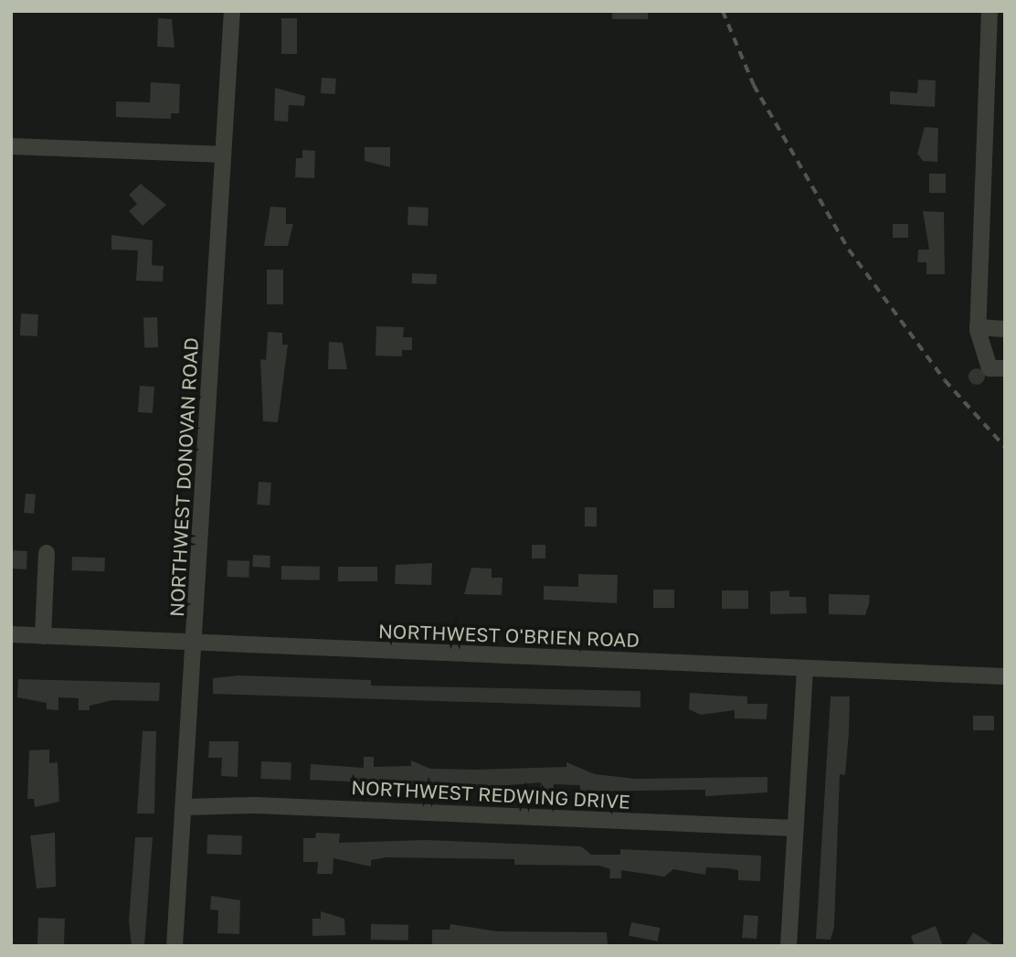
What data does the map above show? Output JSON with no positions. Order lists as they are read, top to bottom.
{
  "streets": {
    "street": ["NORTHWEST DONOVAN ROAD", "NORTHWEST O'BRIEN ROAD", "NORTHWEST REDWING DRIVE"]
  },
  "crossings": [
    ["NORTHWEST DONOVAN ROAD", "NORTHWEST O'BRIEN ROAD"],
    ["NORTHWEST DONOVAN ROAD", "NORTHWEST REDWING DRIVE"]
  ]
}
